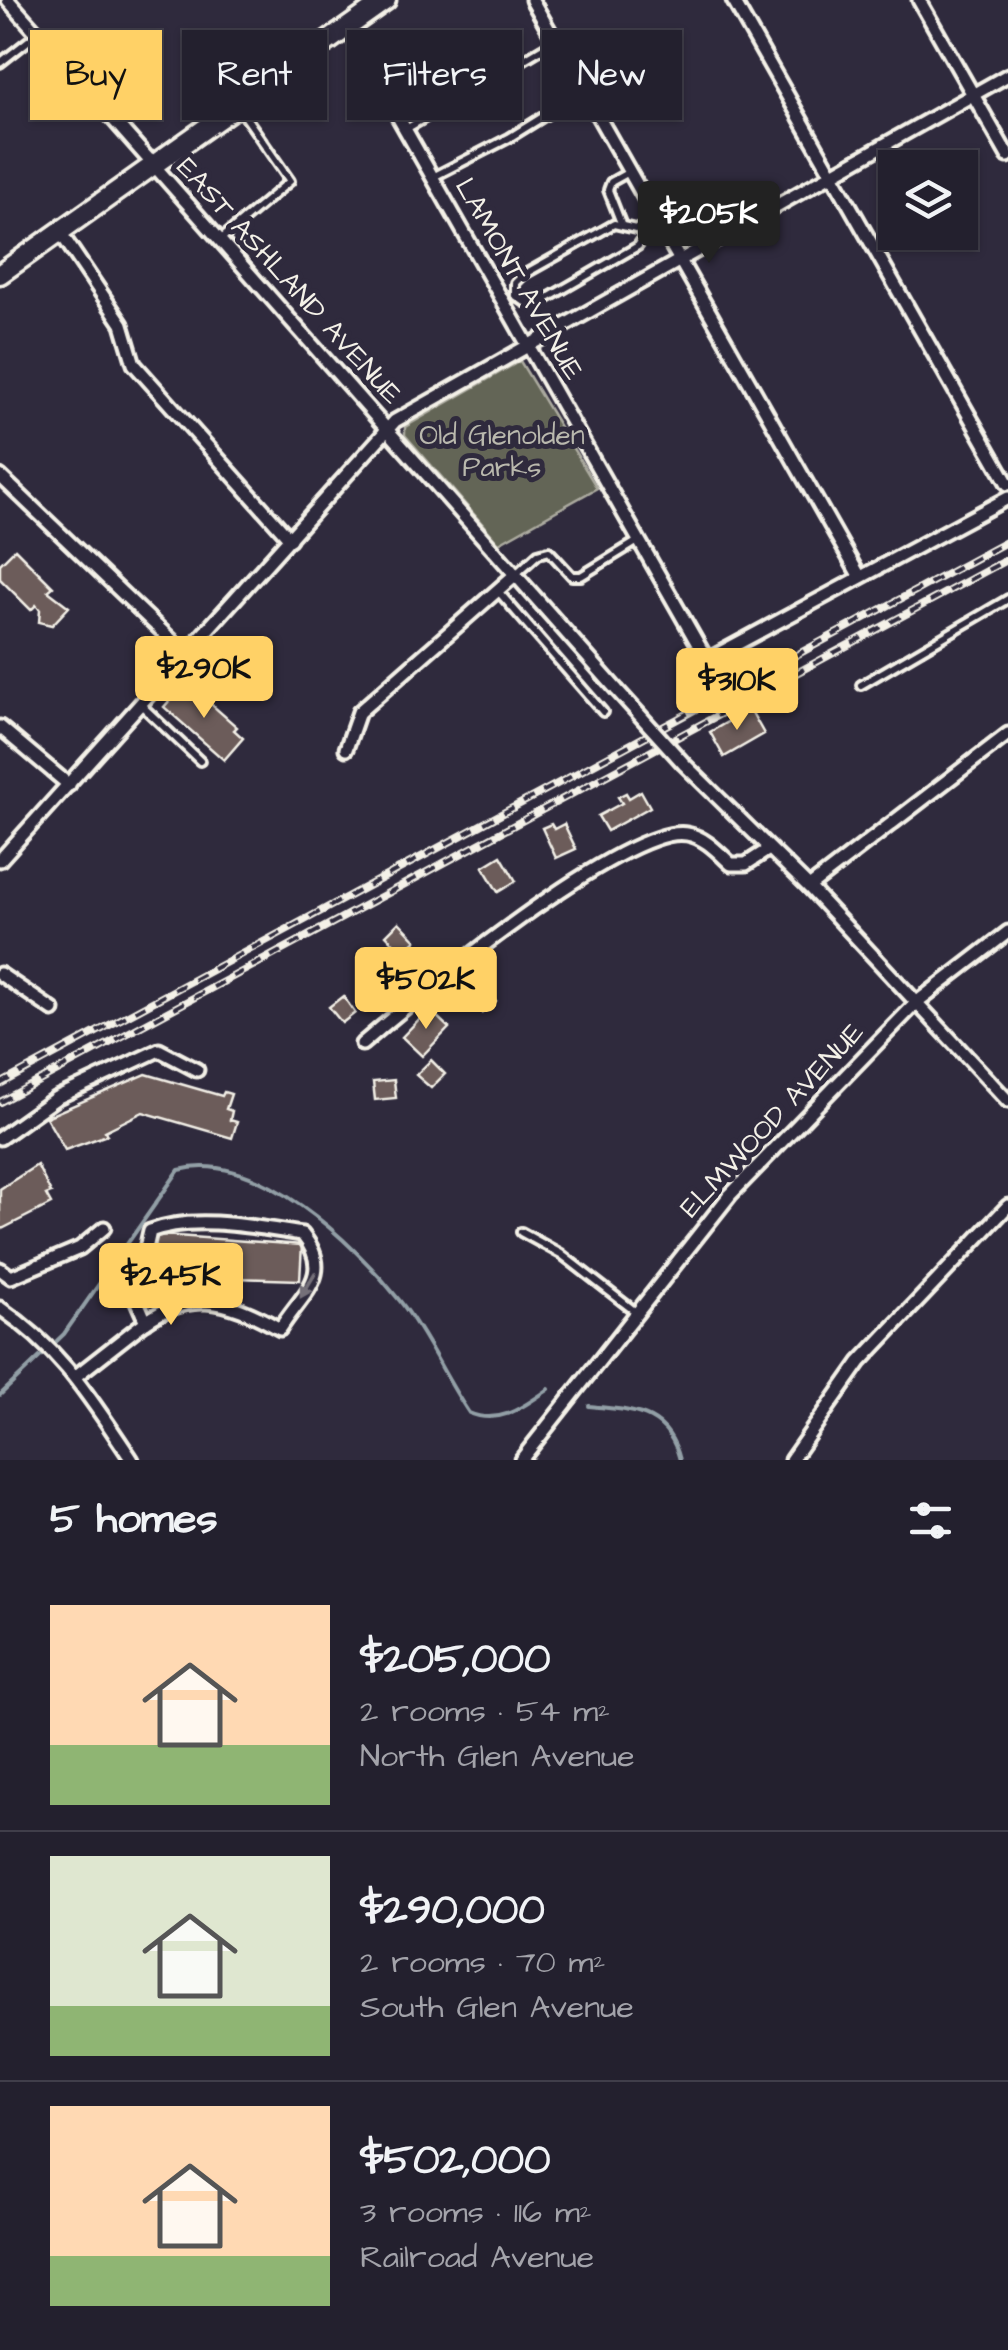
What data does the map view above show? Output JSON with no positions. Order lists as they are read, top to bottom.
{
  "streets": {
    "street": ["LAMONT AVENUE", "EAST ASHLAND AVENUE", "ELMWOOD AVENUE"]
  },
  "crossings": [
    ["EAST ASHLAND AVENUE", "ELMWOOD AVENUE"]
  ],
  "parks": ["Old Glenolden Parks"],
  "page": {
    "chip": [
      "Buy",
      "Rent",
      "Filters",
      "New"
    ],
    "price": [
      "$205K",
      "$290K",
      "$310K",
      "$502K",
      "$245K"
    ],
    "heading": "5 homes",
    "list": [
      {
        "name": "$205,000",
        "note": "2 rooms · 54 m² · North Glen Avenue"
      },
      {
        "name": "$290,000",
        "note": "2 rooms · 70 m² · South Glen Avenue"
      },
      {
        "name": "$502,000",
        "note": "3 rooms · 116 m² · Railroad Avenue"
      }
    ]
  }
}
